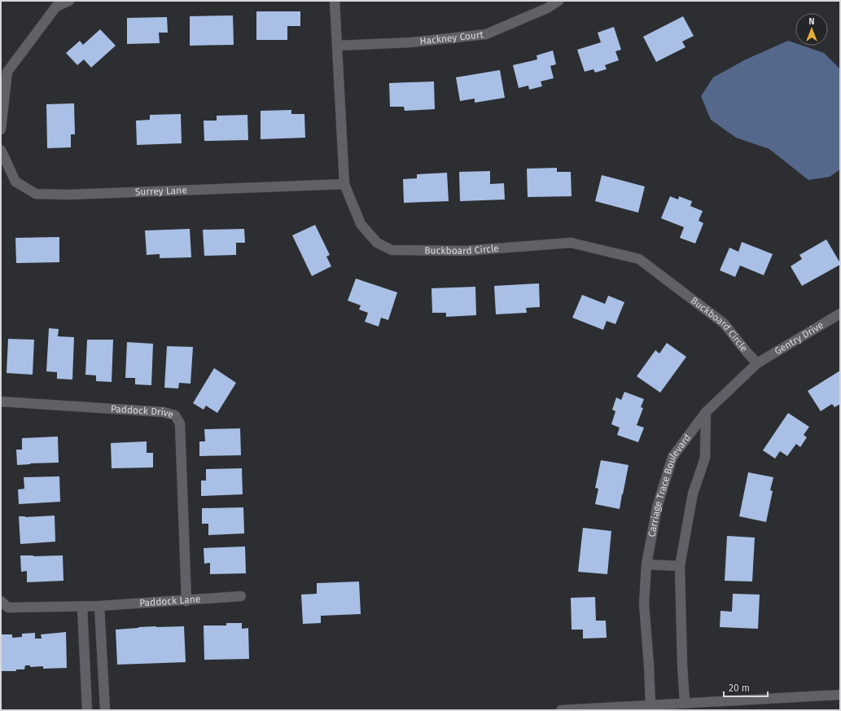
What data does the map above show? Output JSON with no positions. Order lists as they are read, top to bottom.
{
  "streets": {
    "street": [
      "Hackney Court",
      "Surrey Lane",
      "Buckboard Circle",
      "Gentry Drive",
      "Paddock Drive",
      "Carriage Trace Boulevard",
      "Paddock Lane"
    ]
  },
  "crossings": [
    ["Hackney Court", "Buckboard Circle"],
    ["Surrey Lane", "Buckboard Circle"],
    ["Buckboard Circle", "Gentry Drive"],
    ["Buckboard Circle", "Carriage Trace Boulevard"],
    ["Gentry Drive", "Carriage Trace Boulevard"],
    ["Paddock Drive", "Paddock Lane"]
  ],
  "scale_bar": "20 m",
  "north": "top"
}
